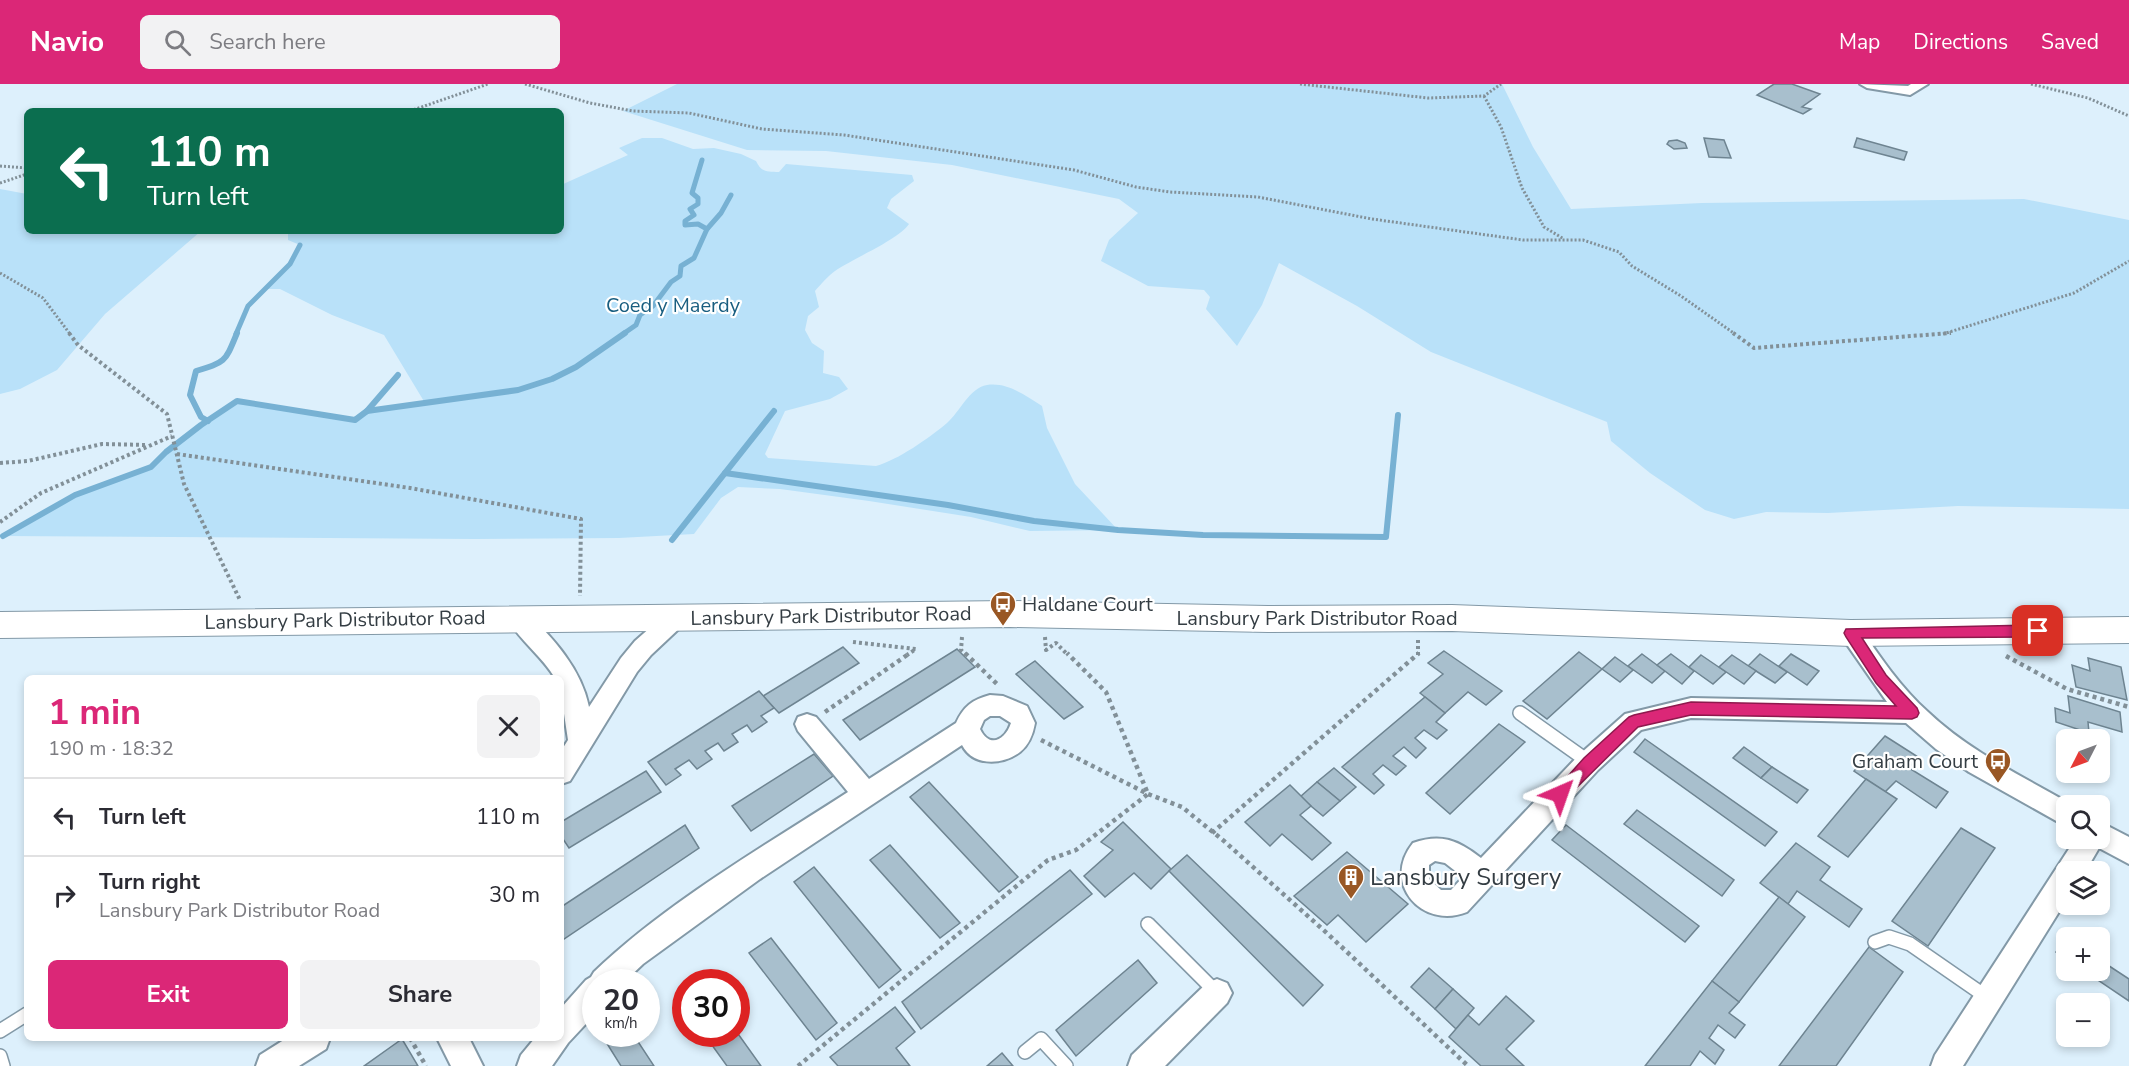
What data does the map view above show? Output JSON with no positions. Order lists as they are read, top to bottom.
{
  "streets": {
    "street": ["Lansbury Park Distributor Road"]
  },
  "parks": ["Coed y Maerdy"],
  "places": {
    "bus stop": ["Haldane Court", "Graham Court"],
    "building": ["Lansbury Surgery"]
  },
  "north": "bottom left",
  "page": {
    "header": "Navio",
    "search": "Search here",
    "nav": ["Map", "Directions", "Saved"],
    "turn": ["110 m", "Turn left"],
    "heading": ["1 min", "190 m · 18:32"],
    "map_buttons": ["+", "−"],
    "list": [
      {
        "name": "Turn left",
        "value": "110 m"
      },
      {
        "name": "Turn right",
        "note": "Lansbury Park Distributor Road",
        "value": "30 m"
      }
    ],
    "buttons": ["Exit", "Share"],
    "speed": "20 km/h",
    "limit": "30"
  }
}
